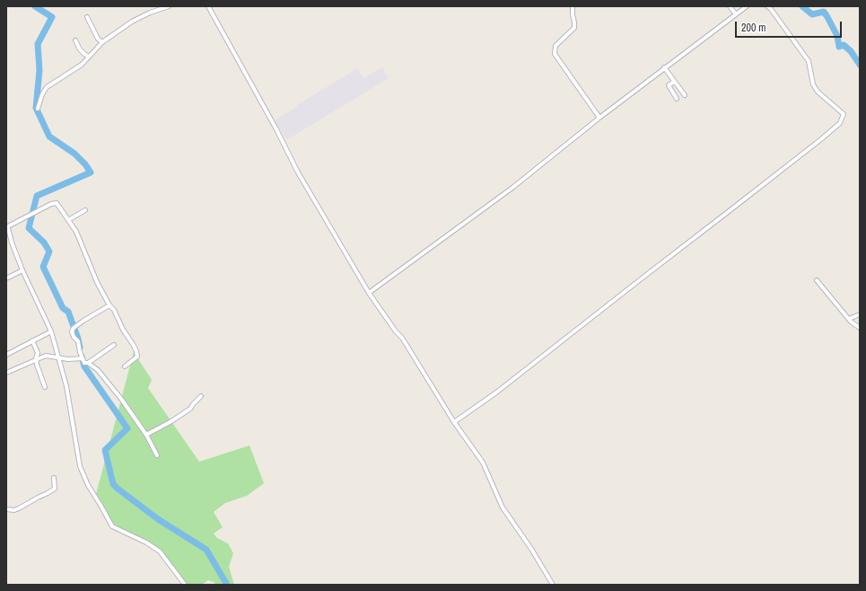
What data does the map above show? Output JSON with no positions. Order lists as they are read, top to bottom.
{
  "scale_bar": "200 m"
}
